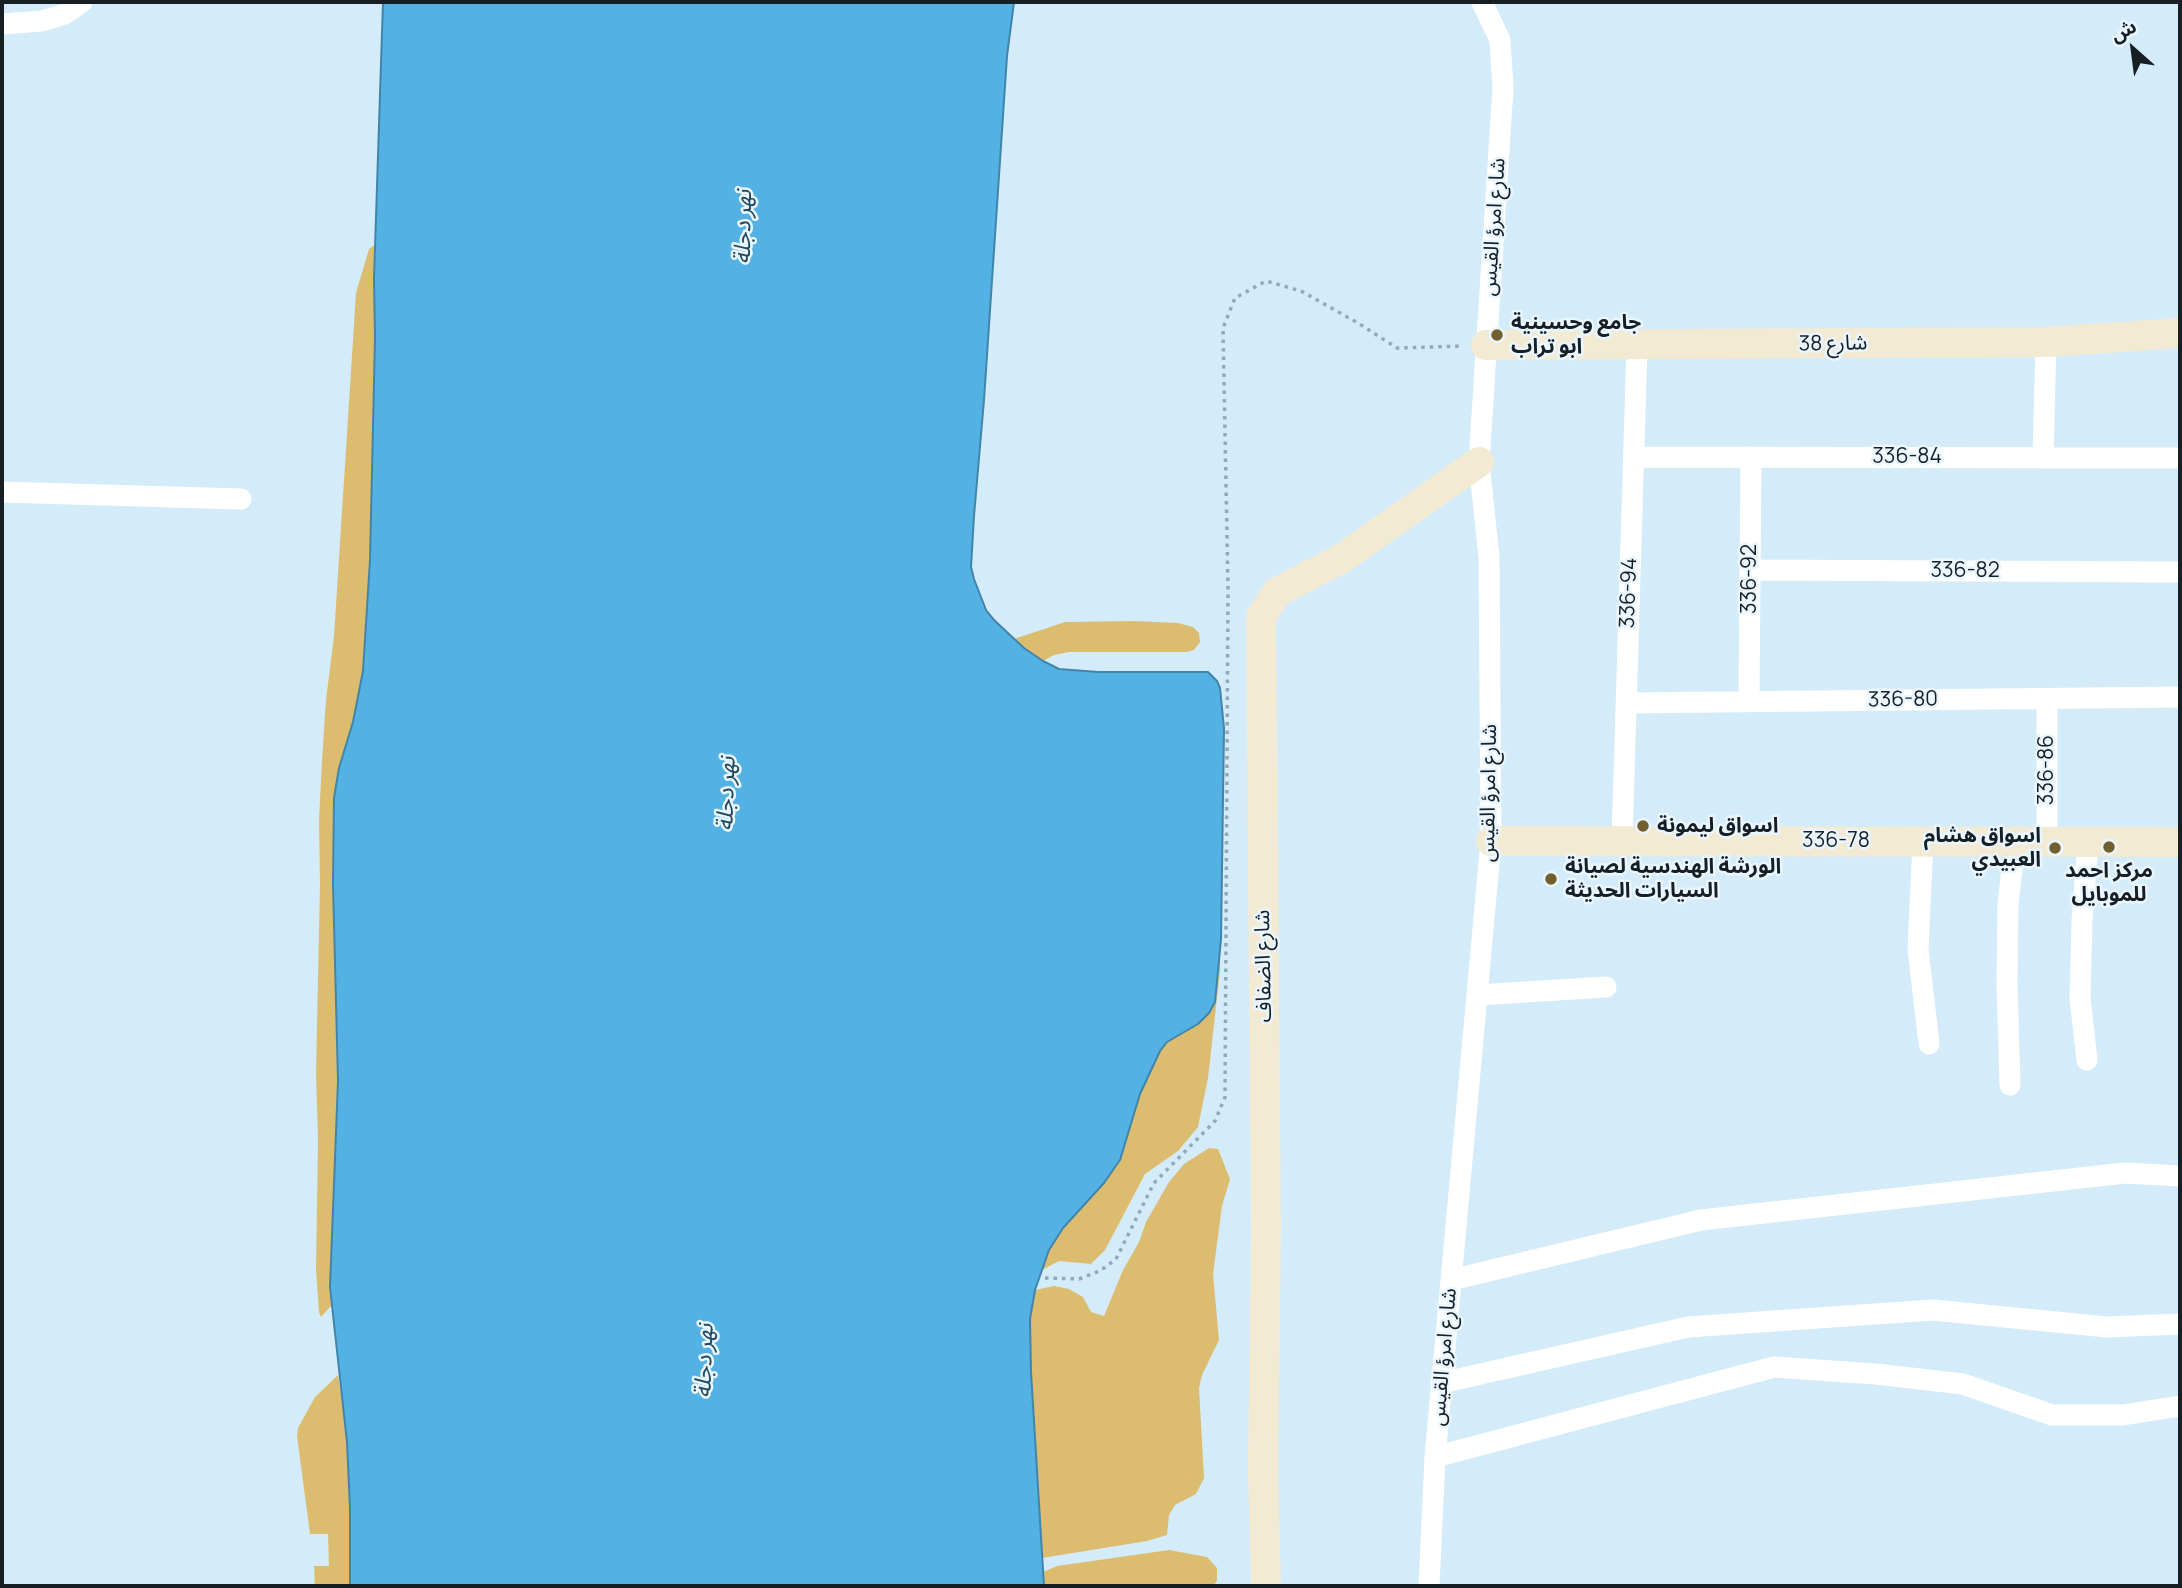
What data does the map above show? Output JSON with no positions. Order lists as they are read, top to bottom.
{
  "streets": {
    "street": [
      "شارع امرؤ القيس",
      "شارع 38",
      "336-84",
      "336-82",
      "336-92",
      "336-94",
      "336-80",
      "336-86",
      "336-78",
      "شارع الضفاف"
    ]
  },
  "crossings": [
    ["شارع امرؤ القيس", "شارع 38"],
    ["شارع امرؤ القيس", "336-78"],
    ["شارع امرؤ القيس", "شارع الضفاف"],
    ["شارع 38", "336-94"],
    ["336-84", "336-92"],
    ["336-84", "336-94"],
    ["336-82", "336-92"],
    ["336-92", "336-80"],
    ["336-94", "336-80"],
    ["336-94", "336-78"],
    ["336-80", "336-86"],
    ["336-86", "336-78"]
  ],
  "water": ["نهر دجلة"],
  "places": [
    "جامع وحسينية ابو تراب",
    "اسواق ليمونة",
    "مركز احمد للموبايل",
    "اسواق هشام العبيدي",
    "الورشة الهندسية لصيانة السيارات الحديثة"
  ],
  "north": "top left"
}
